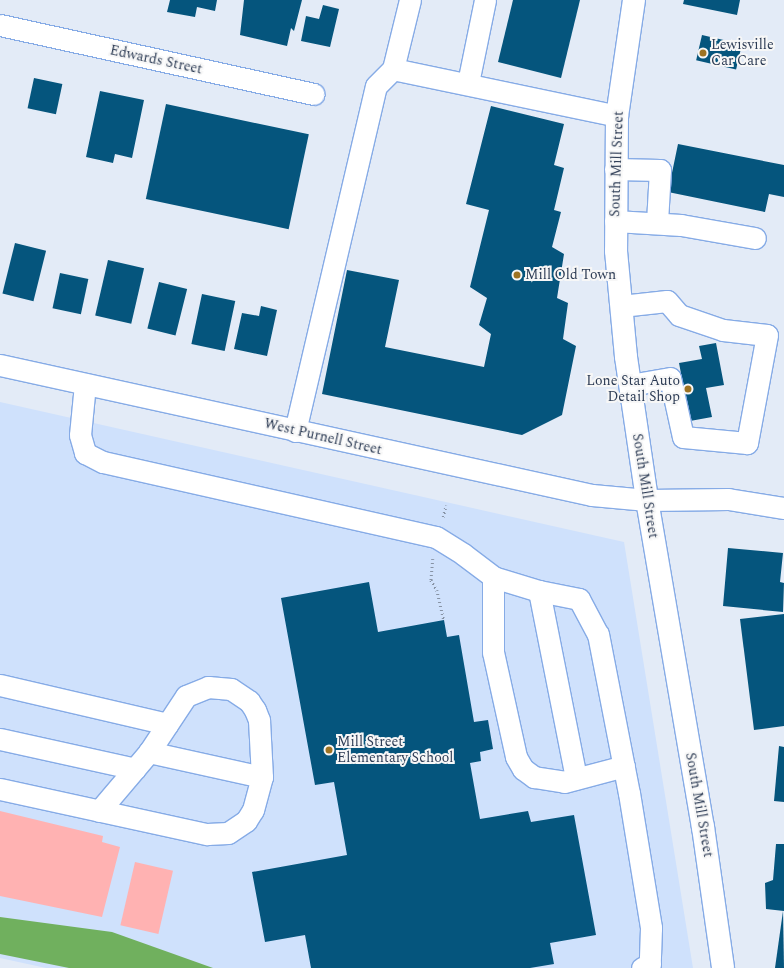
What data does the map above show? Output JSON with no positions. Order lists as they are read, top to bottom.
{
  "streets": {
    "main road": ["South Mill Street"],
    "street": ["Edwards Street", "West Purnell Street"]
  },
  "crossings": [
    ["South Mill Street", "West Purnell Street"]
  ],
  "places": [
    "Lewisville Car Care",
    "Mill Old Town",
    "Lone Star Auto Detail Shop",
    "Mill Street Elementary School"
  ]
}
